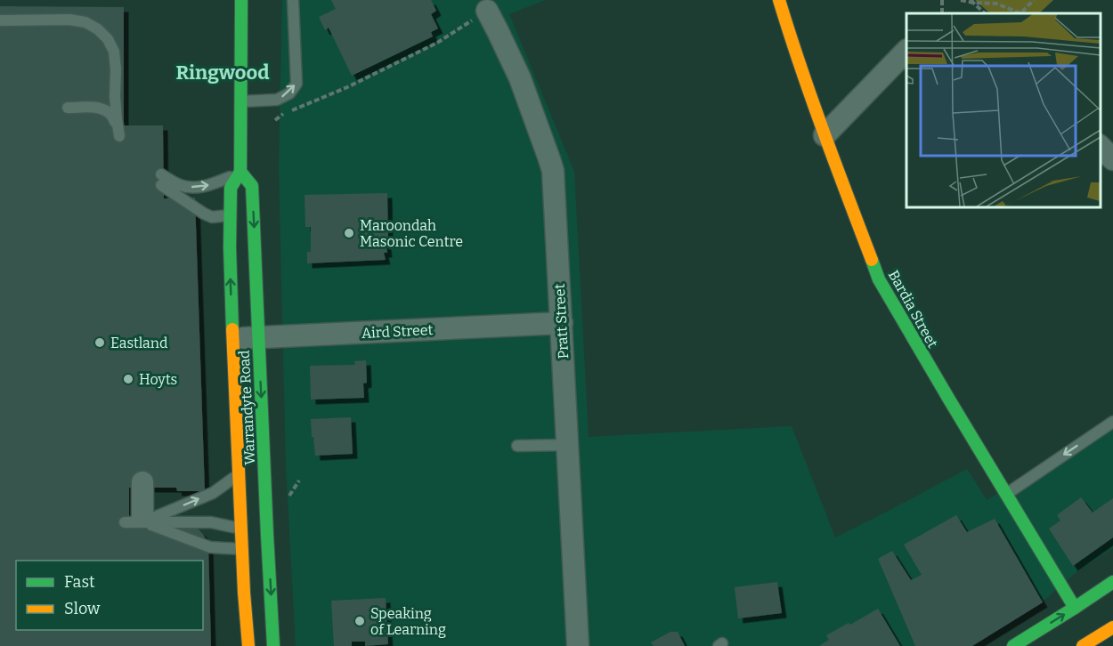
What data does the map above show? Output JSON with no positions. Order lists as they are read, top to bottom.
{
  "streets": {
    "main road": ["Bardia Street", "Warrandyte Road"],
    "street": ["Pratt Street", "Aird Street"]
  },
  "crossings": [
    ["Pratt Street", "Aird Street"],
    ["Aird Street", "Warrandyte Road"]
  ],
  "districts": ["Ringwood"],
  "places": [
    "Maroondah Masonic Centre",
    "Eastland",
    "Hoyts",
    "Speaking of Learning"
  ],
  "legend": ["Fast", "Slow"]
}
